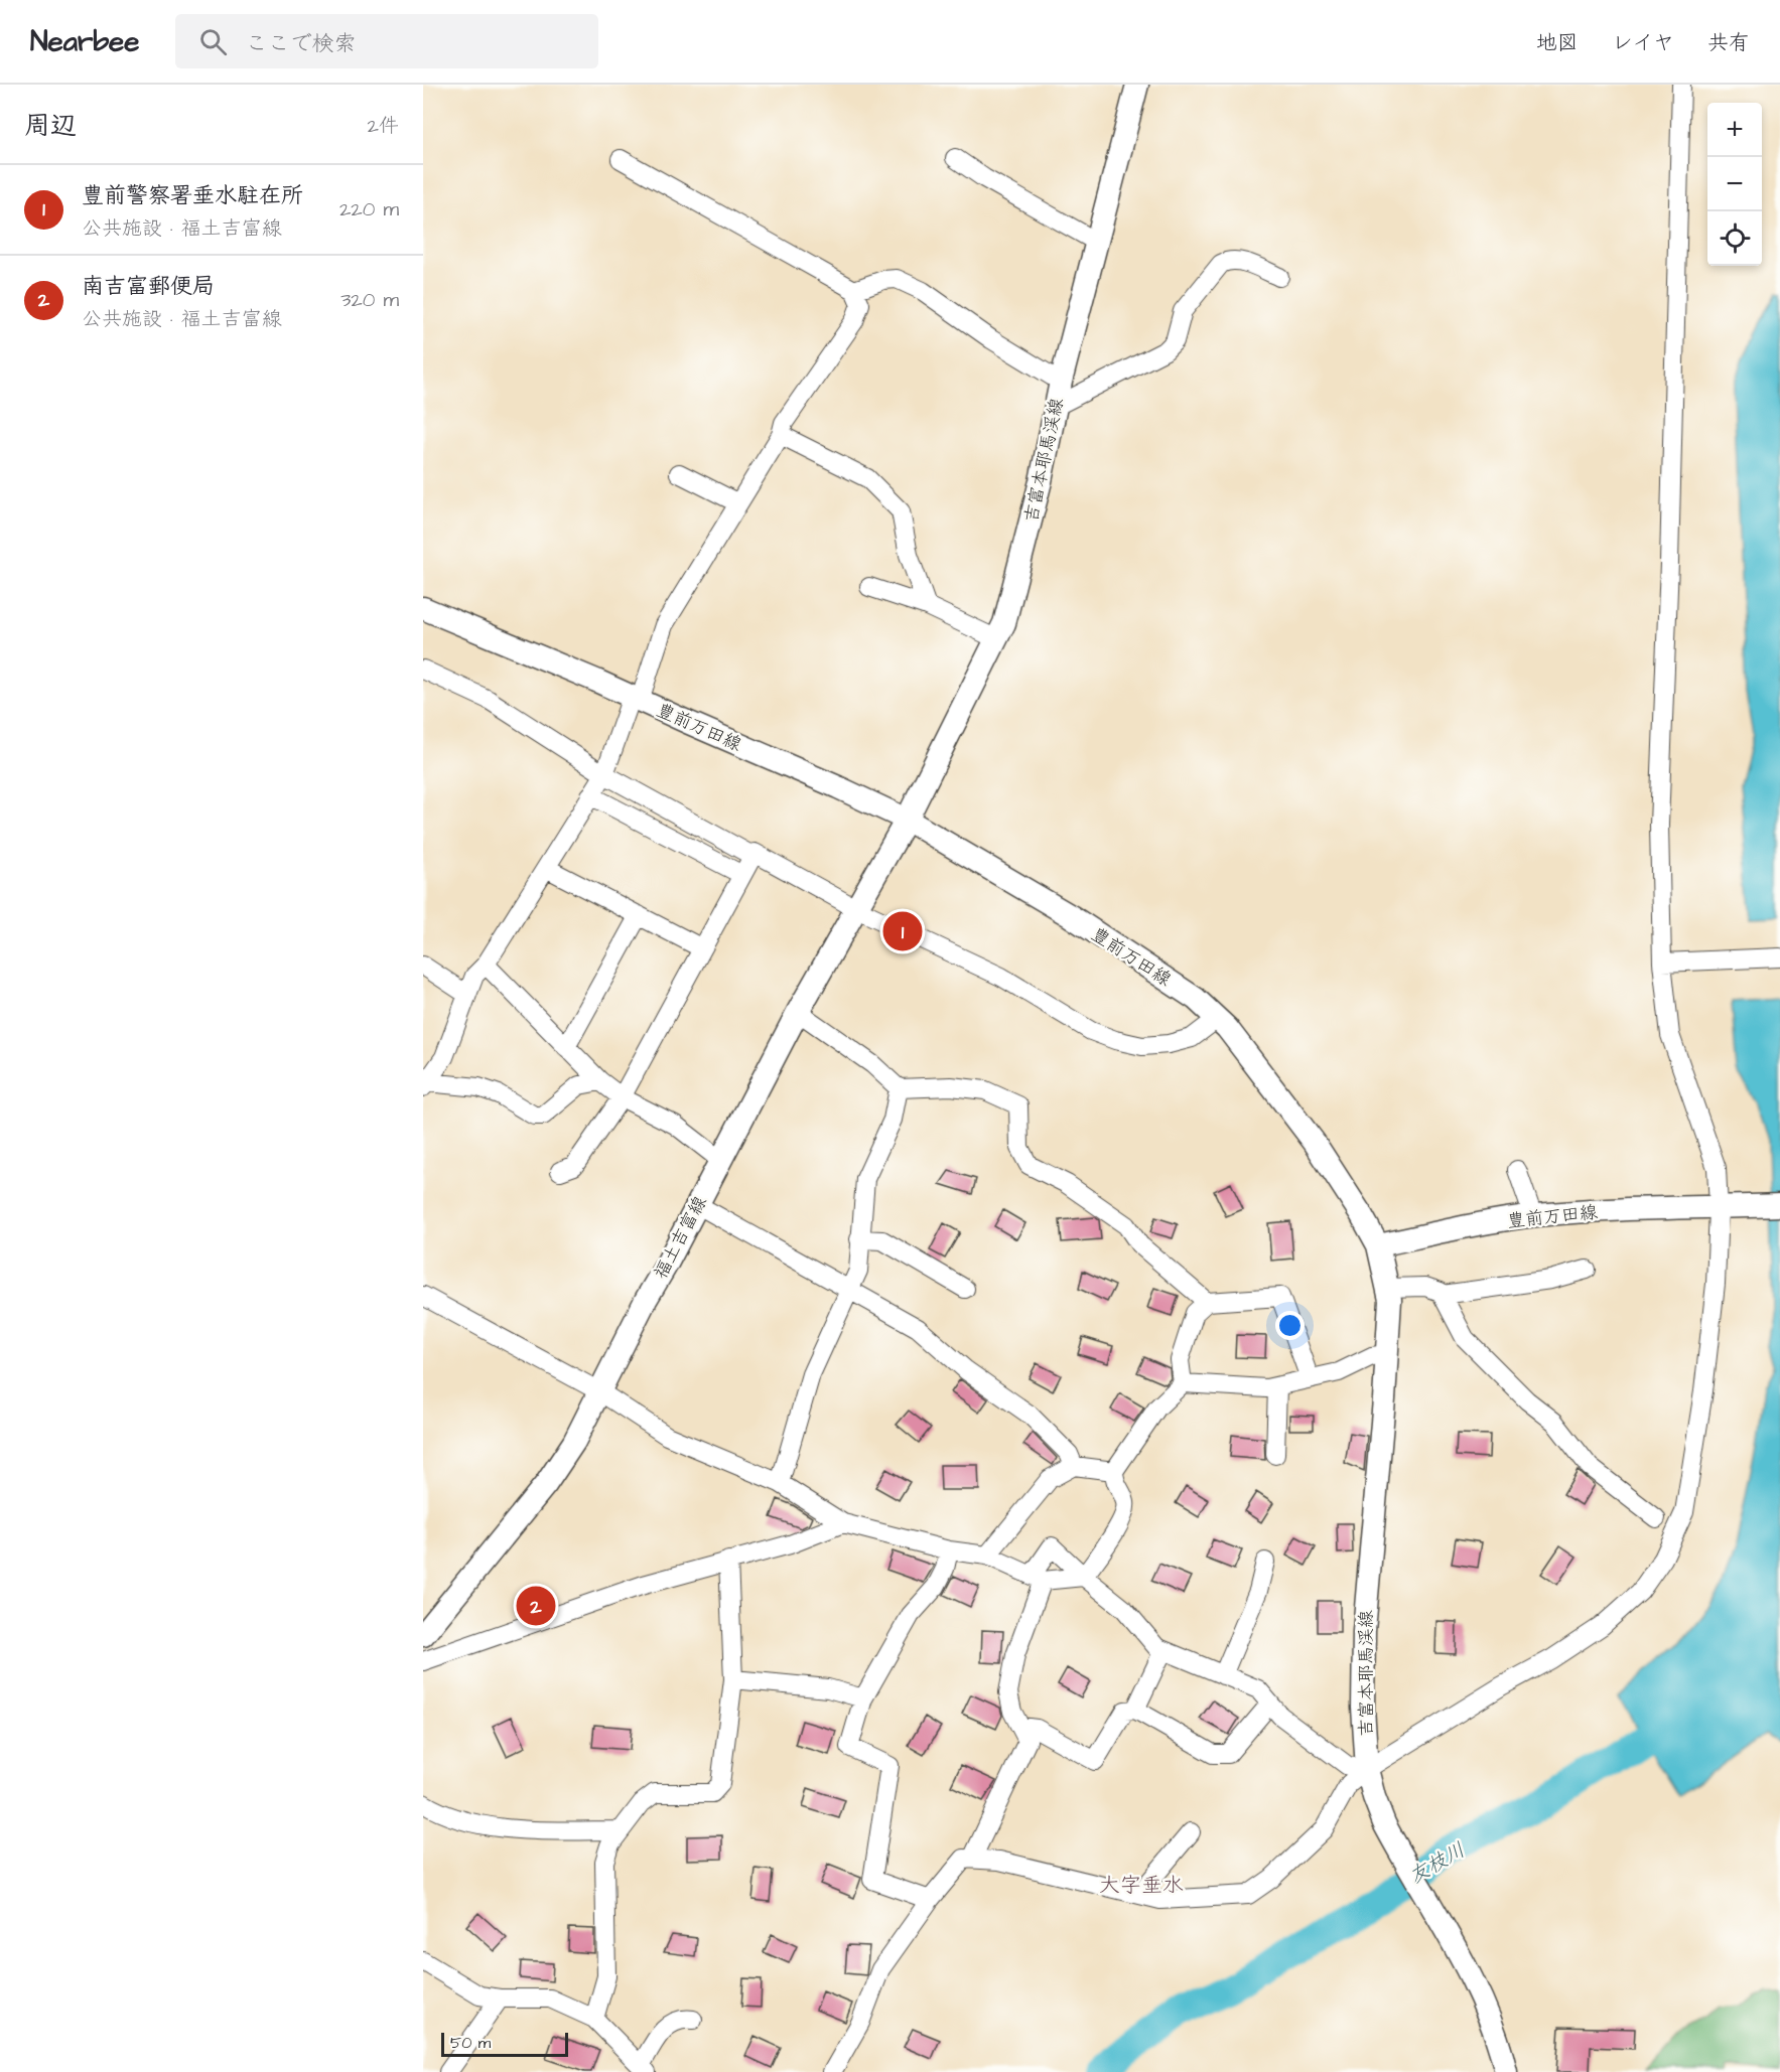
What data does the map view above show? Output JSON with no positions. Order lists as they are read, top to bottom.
{
  "streets": {
    "main road": ["吉富本耶馬渓線", "豊前万田線", "福土吉富線"]
  },
  "crossings": [
    ["吉富本耶馬渓線", "豊前万田線"],
    ["吉富本耶馬渓線", "福土吉富線"],
    ["豊前万田線", "福土吉富線"]
  ],
  "districts": ["大字垂水"],
  "water": ["友枝川"],
  "scale_bar": "50 m",
  "page": {
    "header": "Nearbee",
    "search": "ここで検索",
    "nav": ["地図", "レイヤ", "共有"],
    "heading": ["周辺", "2件"],
    "map_buttons": ["+", "−"],
    "list": [
      {
        "mark": "1",
        "name": "豊前警察署垂水駐在所",
        "note": "公共施設 · 福土吉富線",
        "value": "220 m"
      },
      {
        "mark": "2",
        "name": "南吉富郵便局",
        "note": "公共施設 · 福土吉富線",
        "value": "320 m"
      }
    ],
    "pins": ["1", "2"],
    "scale": "50 m"
  }
}
